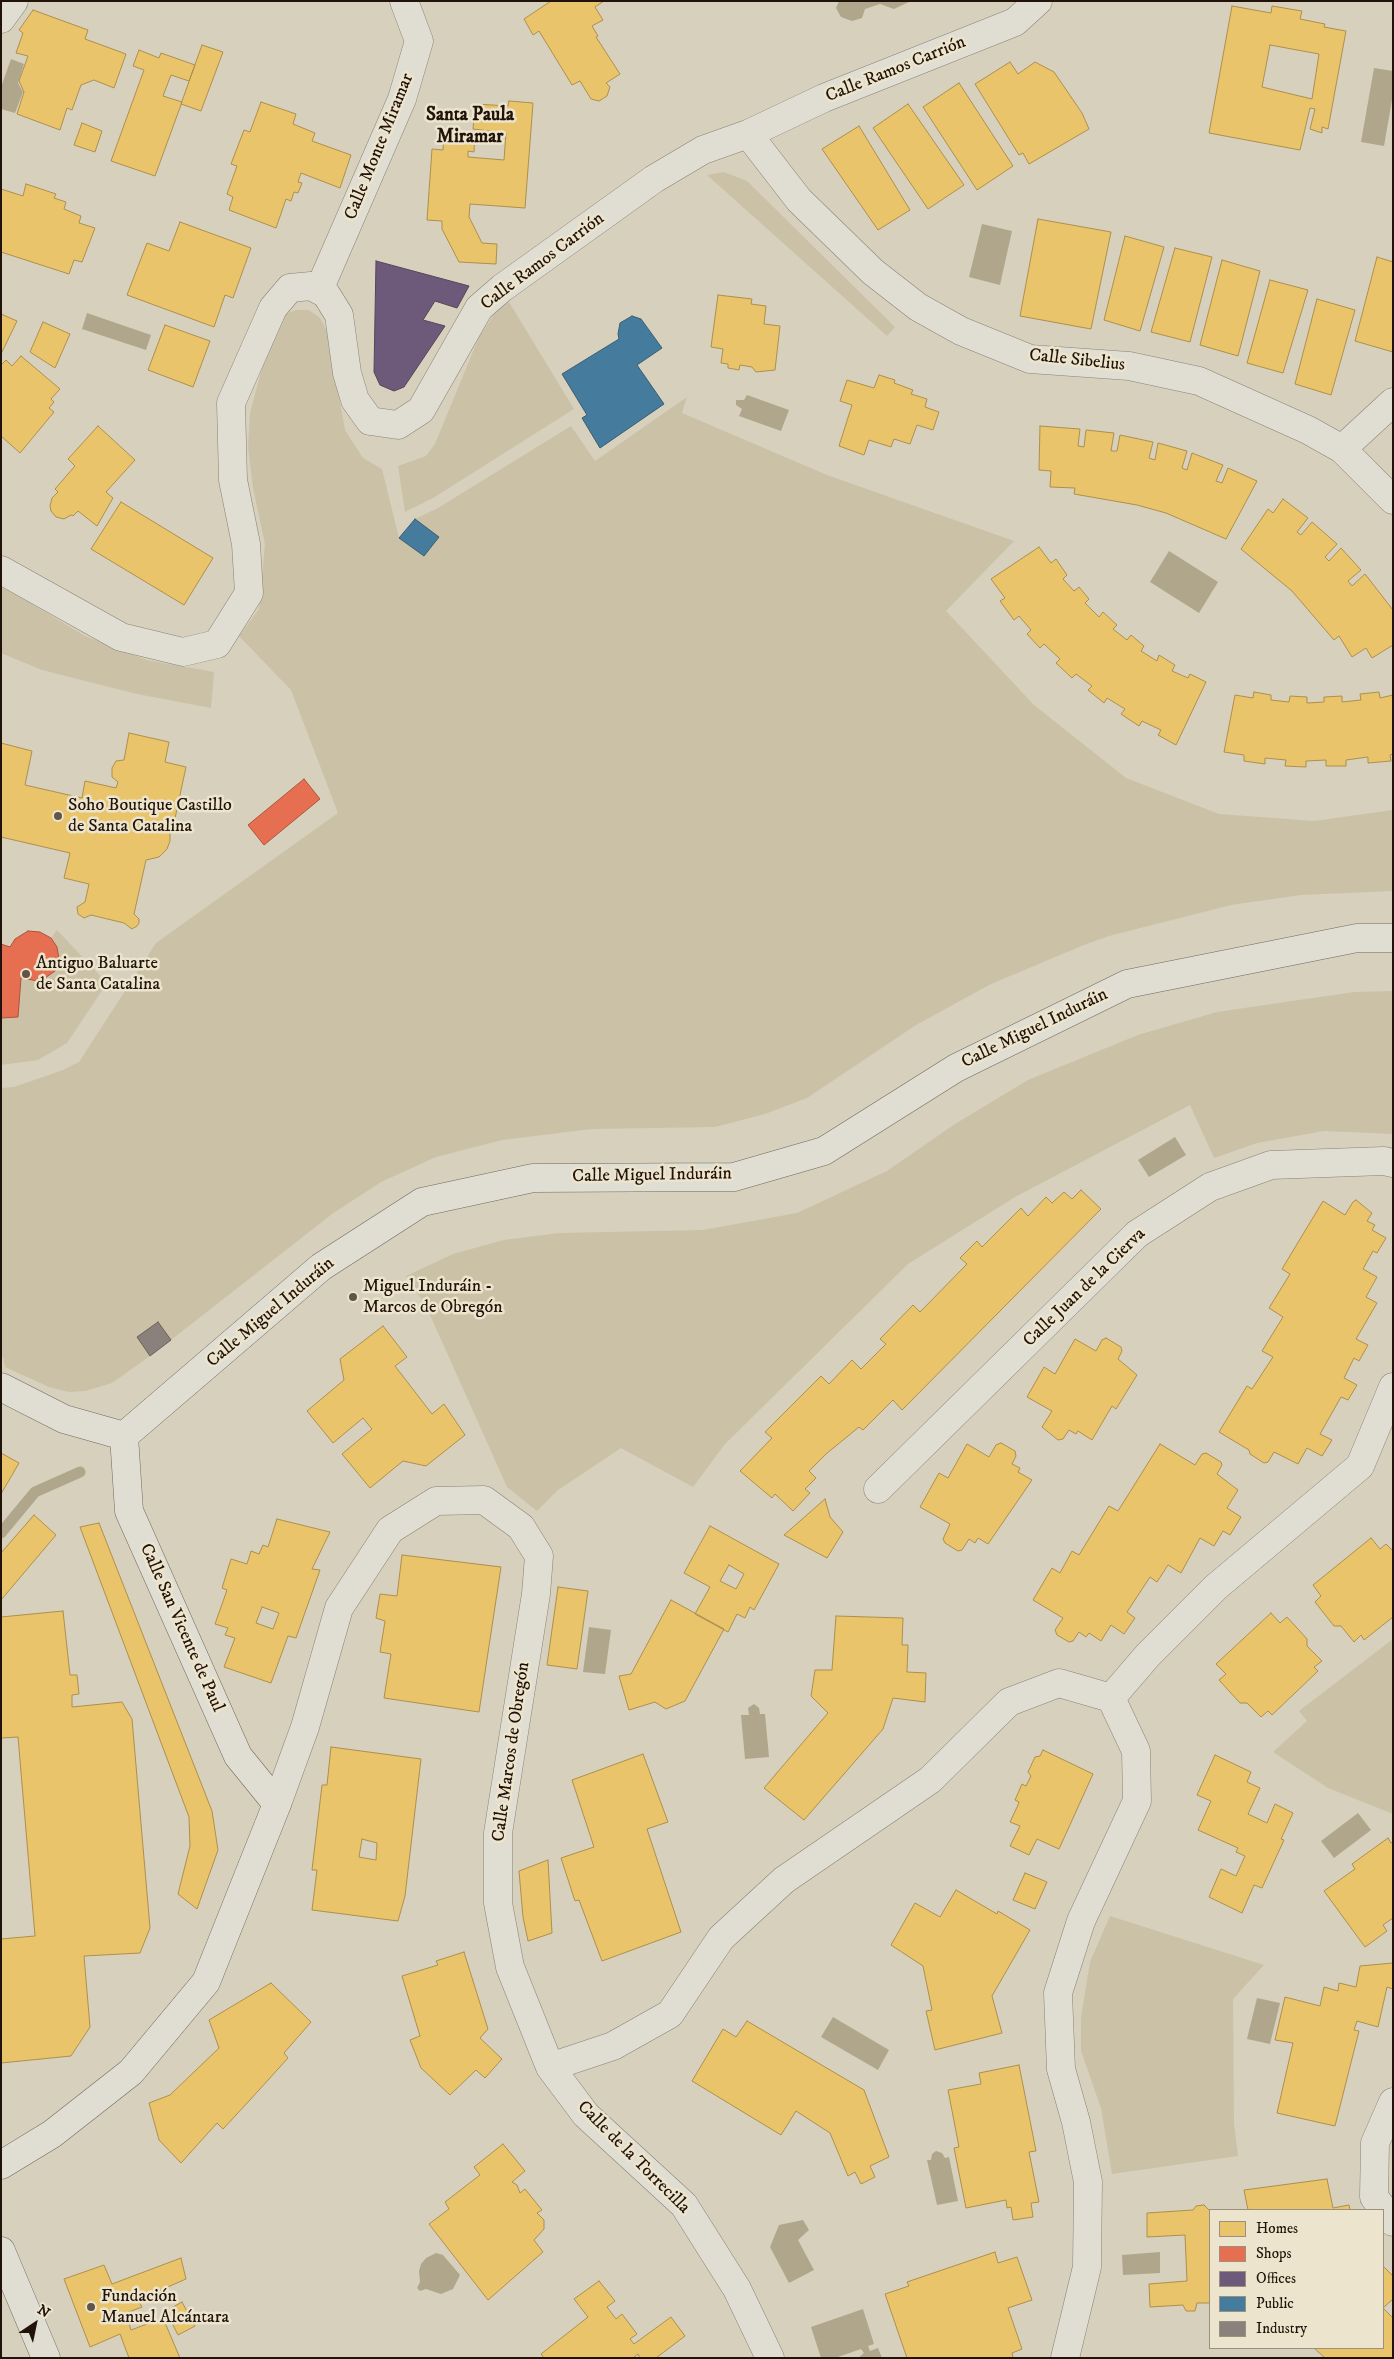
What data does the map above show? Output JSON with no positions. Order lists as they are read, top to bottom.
{
  "streets": {
    "street": [
      "Calle Ramos Carrión",
      "Calle Monte Miramar",
      "Calle Sibelius",
      "Calle Miguel Induráin",
      "Calle Juan de la Cierva",
      "Calle San Vicente de Paul",
      "Calle Marcos de Obregón",
      "Calle de la Torrecilla"
    ]
  },
  "crossings": [
    ["Calle Ramos Carrión", "Calle Monte Miramar"],
    ["Calle Ramos Carrión", "Calle Sibelius"],
    ["Calle Miguel Induráin", "Calle San Vicente de Paul"],
    ["Calle San Vicente de Paul", "Calle Marcos de Obregón"],
    ["Calle Marcos de Obregón", "Calle de la Torrecilla"]
  ],
  "districts": ["Santa Paula Miramar"],
  "places": [
    "Soho Boutique Castillo de Santa Catalina",
    "Antiguo Baluarte de Santa Catalina",
    "Miguel Induráin - Marcos de Obregón",
    "Fundación Manuel Alcántara"
  ],
  "legend": [
    "Homes",
    "Shops",
    "Offices",
    "Public",
    "Industry"
  ],
  "north": "top right"
}
